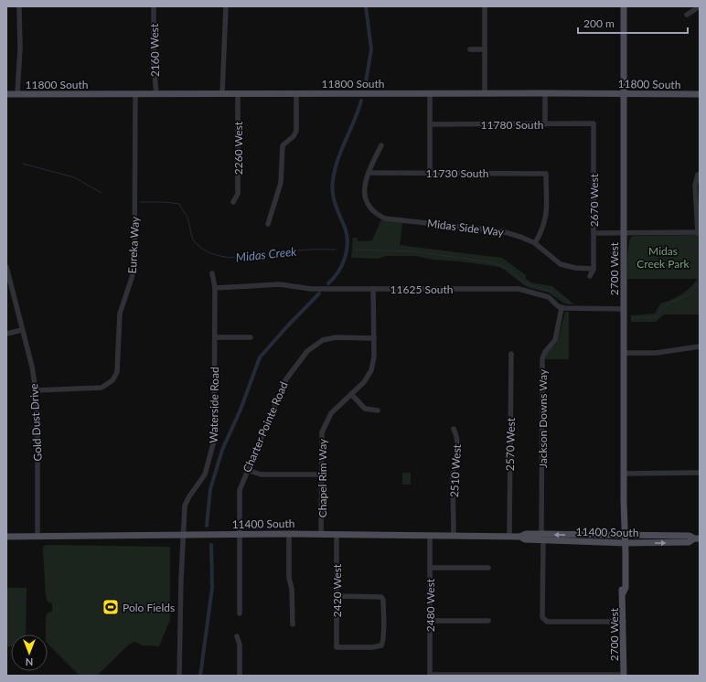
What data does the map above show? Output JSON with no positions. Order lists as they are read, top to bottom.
{
  "streets": {
    "main road": ["11800 South", "2700 West", "11400 South"],
    "street": [
      "2160 West",
      "11780 South",
      "2260 West",
      "11730 South",
      "2670 West",
      "Midas Side Way",
      "Eureka Way",
      "11625 South",
      "Waterside Road",
      "Jackson Downs Way",
      "Gold Dust Drive",
      "Charter Pointe Road",
      "2570 West",
      "2510 West",
      "Chapel Rim Way",
      "2420 West",
      "2480 West"
    ]
  },
  "crossings": [
    ["2160 West", "11800 South"],
    ["11800 South", "2260 West"],
    ["11800 South", "Eureka Way"],
    ["11800 South", "2700 West"],
    ["11780 South", "2670 West"],
    ["11730 South", "Midas Side Way"],
    ["2670 West", "Midas Side Way"],
    ["Eureka Way", "Gold Dust Drive"],
    ["2700 West", "Jackson Downs Way"],
    ["2700 West", "11400 South"],
    ["11625 South", "Waterside Road"],
    ["11625 South", "Jackson Downs Way"],
    ["11625 South", "Chapel Rim Way"],
    ["Waterside Road", "11400 South"],
    ["Jackson Downs Way", "11400 South"],
    ["Gold Dust Drive", "11400 South"],
    ["Charter Pointe Road", "Chapel Rim Way"],
    ["Charter Pointe Road", "11400 South"],
    ["2570 West", "11400 South"],
    ["2510 West", "11400 South"],
    ["Chapel Rim Way", "11400 South"],
    ["11400 South", "2420 West"],
    ["11400 South", "2480 West"]
  ],
  "water": ["Midas Creek"],
  "parks": ["Midas Creek Park"],
  "places": {
    "sports": ["Polo Fields"]
  },
  "scale_bar": "200 m",
  "north": "bottom"
}
